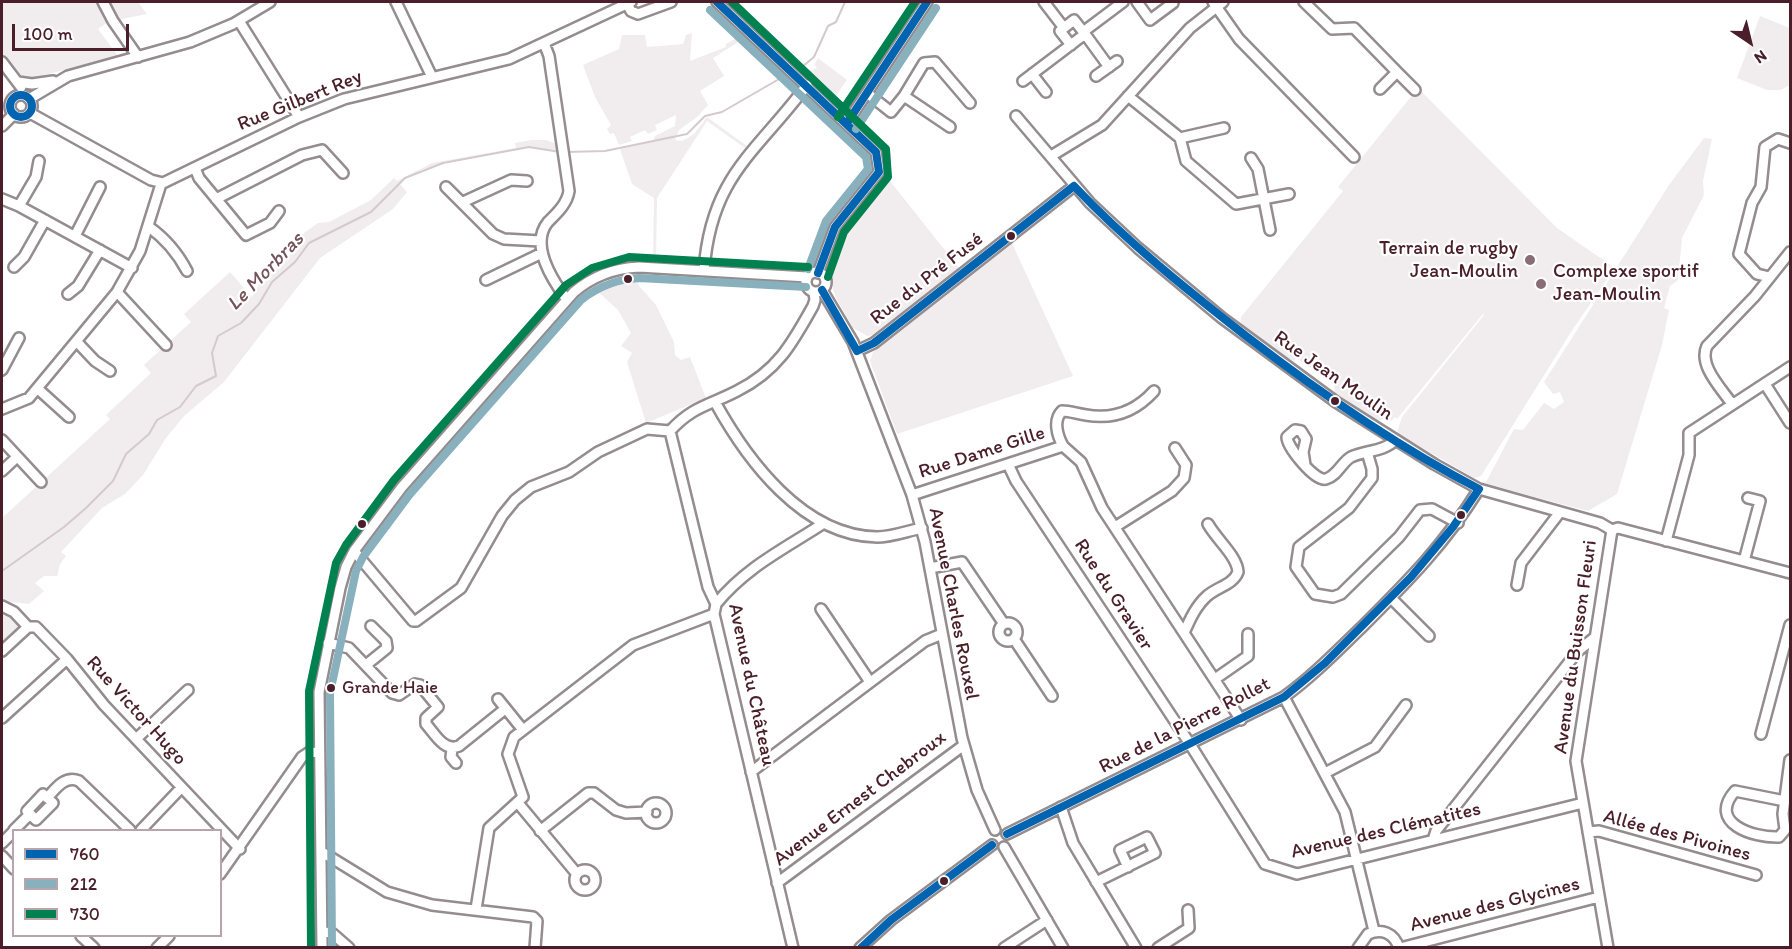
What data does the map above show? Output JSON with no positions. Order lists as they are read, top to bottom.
{
  "streets": {
    "street": [
      "Rue Gilbert Rey",
      "Rue du Pré Fusé",
      "Rue Jean Moulin",
      "Rue Dame Gille",
      "Rue du Gravier",
      "Avenue Charles Rouxel",
      "Avenue du Buisson Fleuri",
      "Avenue du Château",
      "Rue Victor Hugo",
      "Rue de la Pierre Rollet",
      "Avenue Ernest Chebroux",
      "Avenue des Clématites",
      "Allée des Pivoines",
      "Avenue des Glycines"
    ]
  },
  "crossings": [
    ["Rue du Pré Fusé", "Rue Jean Moulin"],
    ["Rue du Pré Fusé", "Avenue Charles Rouxel"],
    ["Rue Jean Moulin", "Avenue du Buisson Fleuri"],
    ["Rue Jean Moulin", "Rue de la Pierre Rollet"],
    ["Rue Dame Gille", "Rue du Gravier"],
    ["Rue Dame Gille", "Avenue Charles Rouxel"],
    ["Rue du Gravier", "Rue de la Pierre Rollet"],
    ["Rue du Gravier", "Avenue des Clématites"],
    ["Avenue Charles Rouxel", "Rue de la Pierre Rollet"],
    ["Avenue Charles Rouxel", "Avenue Ernest Chebroux"],
    ["Avenue du Buisson Fleuri", "Avenue des Clématites"],
    ["Avenue du Buisson Fleuri", "Allée des Pivoines"],
    ["Avenue du Buisson Fleuri", "Avenue des Glycines"],
    ["Avenue du Château", "Avenue Ernest Chebroux"],
    ["Rue de la Pierre Rollet", "Avenue des Clématites"]
  ],
  "water": ["Le Morbras"],
  "places": ["Terrain de rugby Jean-Moulin", "Complexe sportif Jean-Moulin", "Grande Haie"],
  "lines": ["transit line 760", "transit line 730", "transit line 212"],
  "legend": ["760", "212", "730"],
  "scale_bar": "100 m",
  "north": "bottom right"
}
